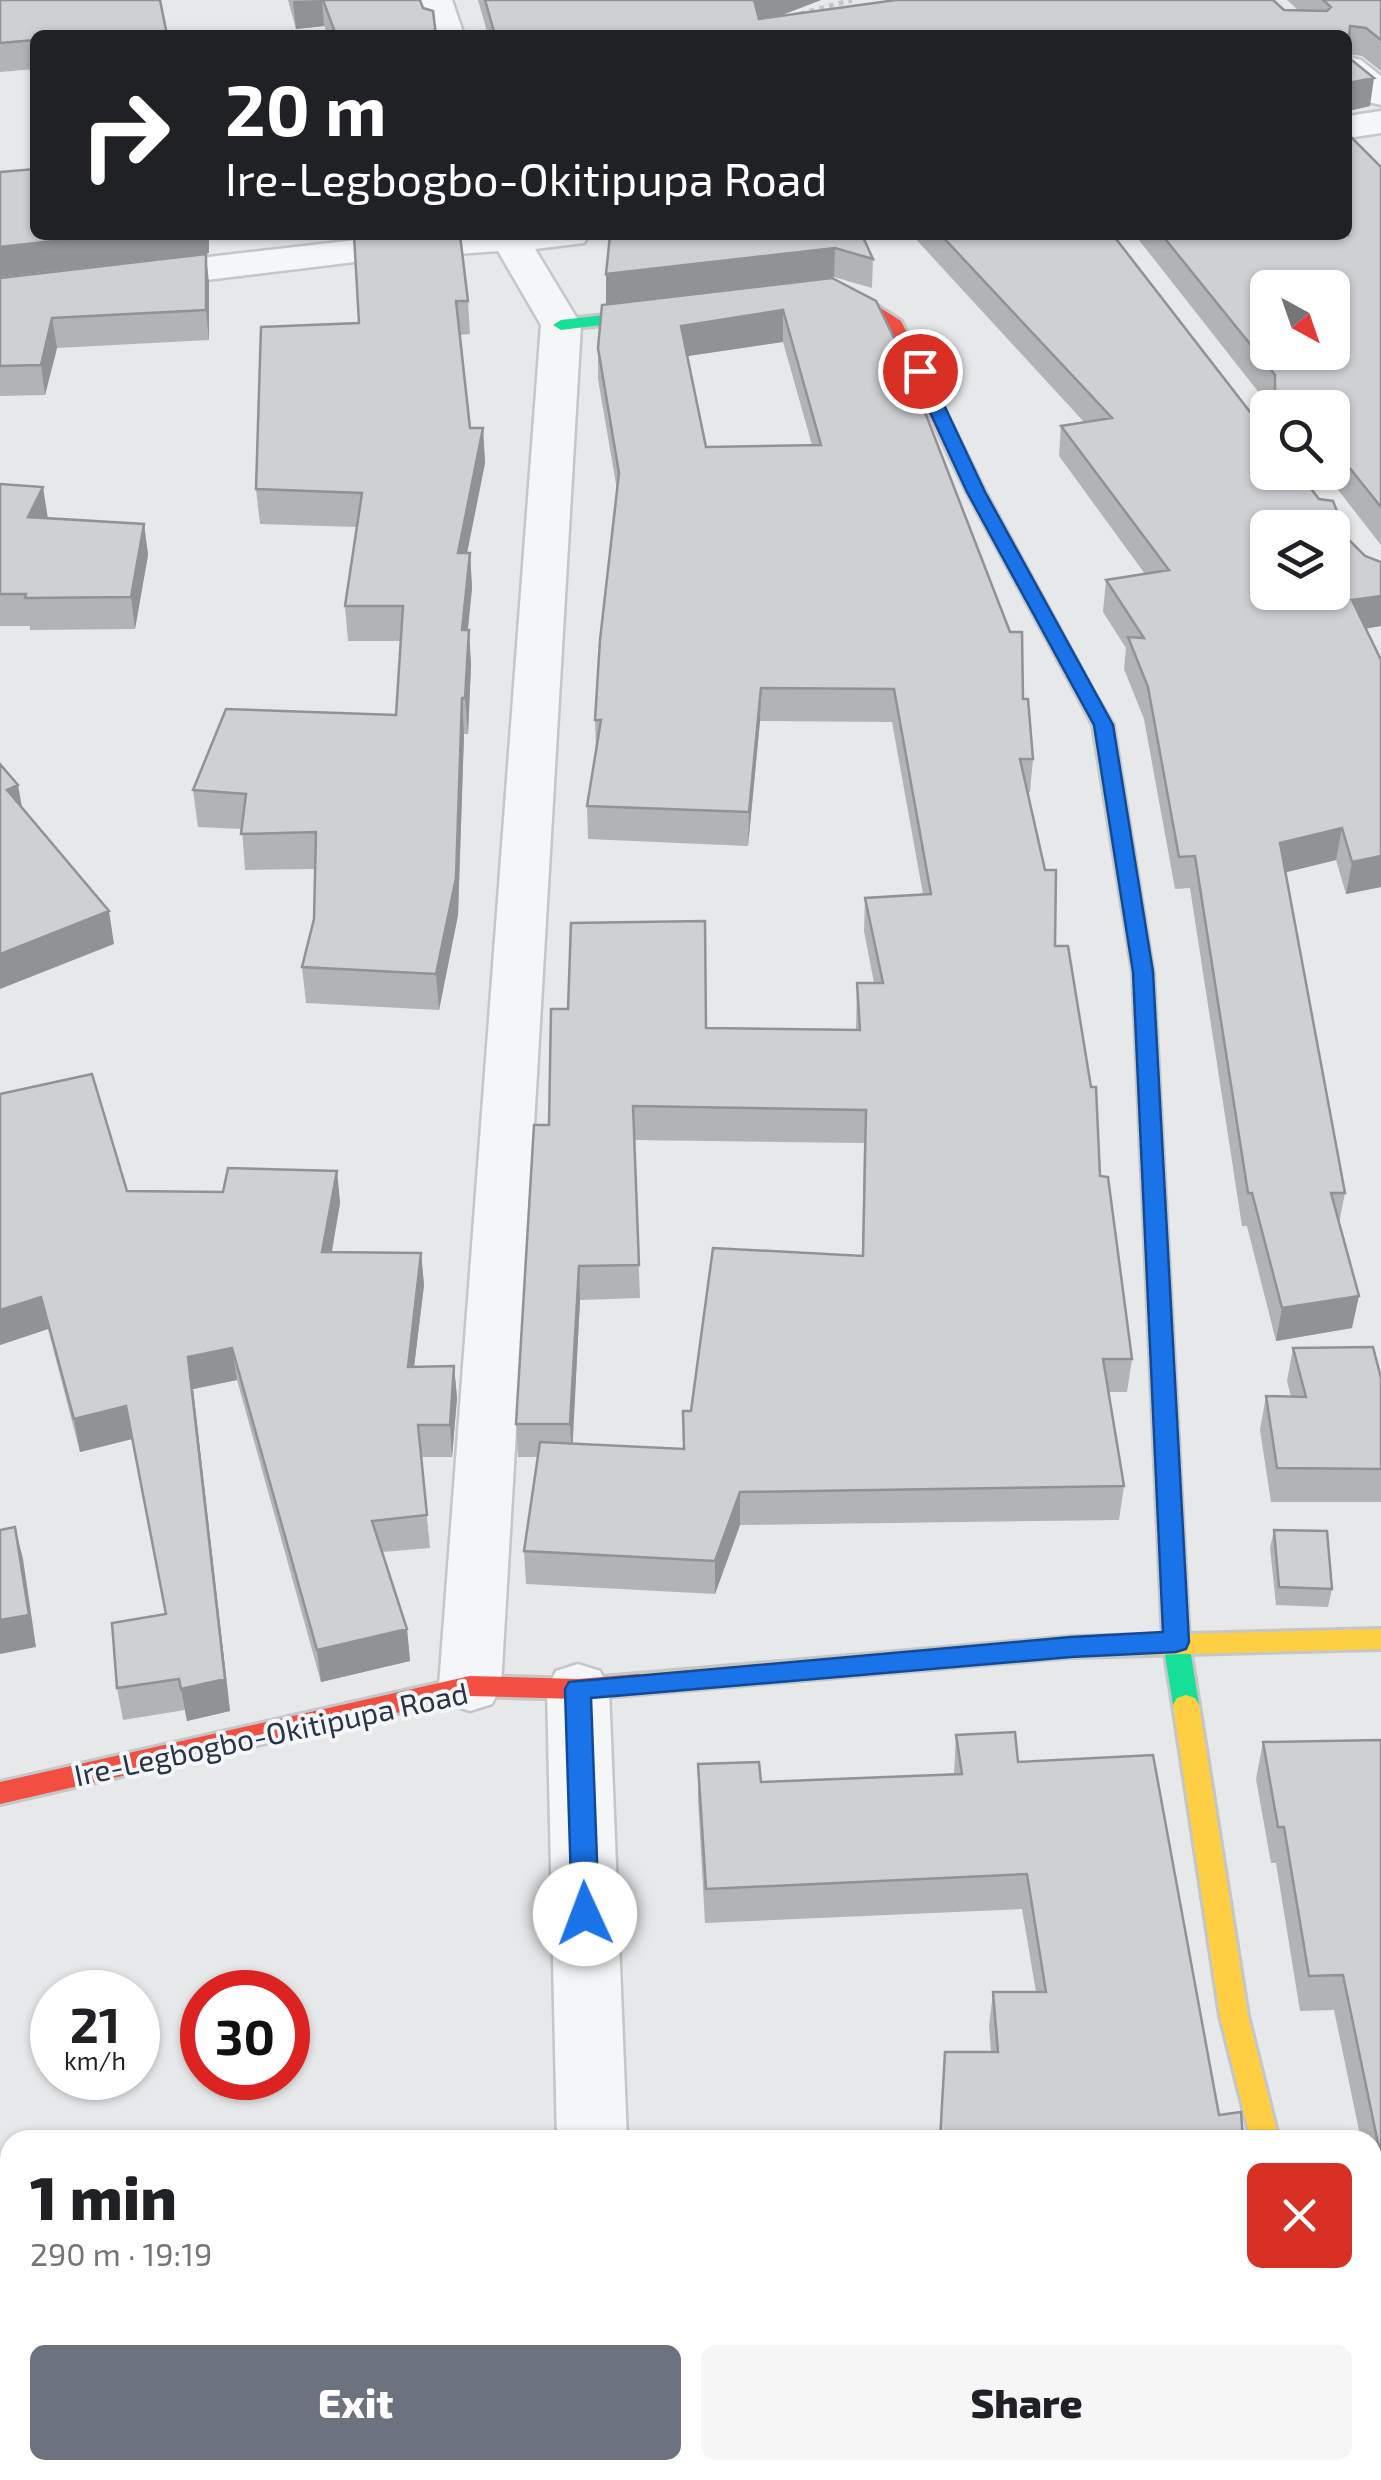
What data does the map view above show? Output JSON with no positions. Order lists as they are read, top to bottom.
{
  "streets": {
    "street": ["Ire-Legbogbo-Okitipupa Road"]
  },
  "north": "bottom right",
  "page": {
    "turn": ["20 m", "Ire-Legbogbo-Okitipupa Road"],
    "speed": "21 km/h",
    "limit": "30",
    "heading": ["1 min", "290 m · 19:19"],
    "buttons": ["Exit", "Share"]
  }
}
